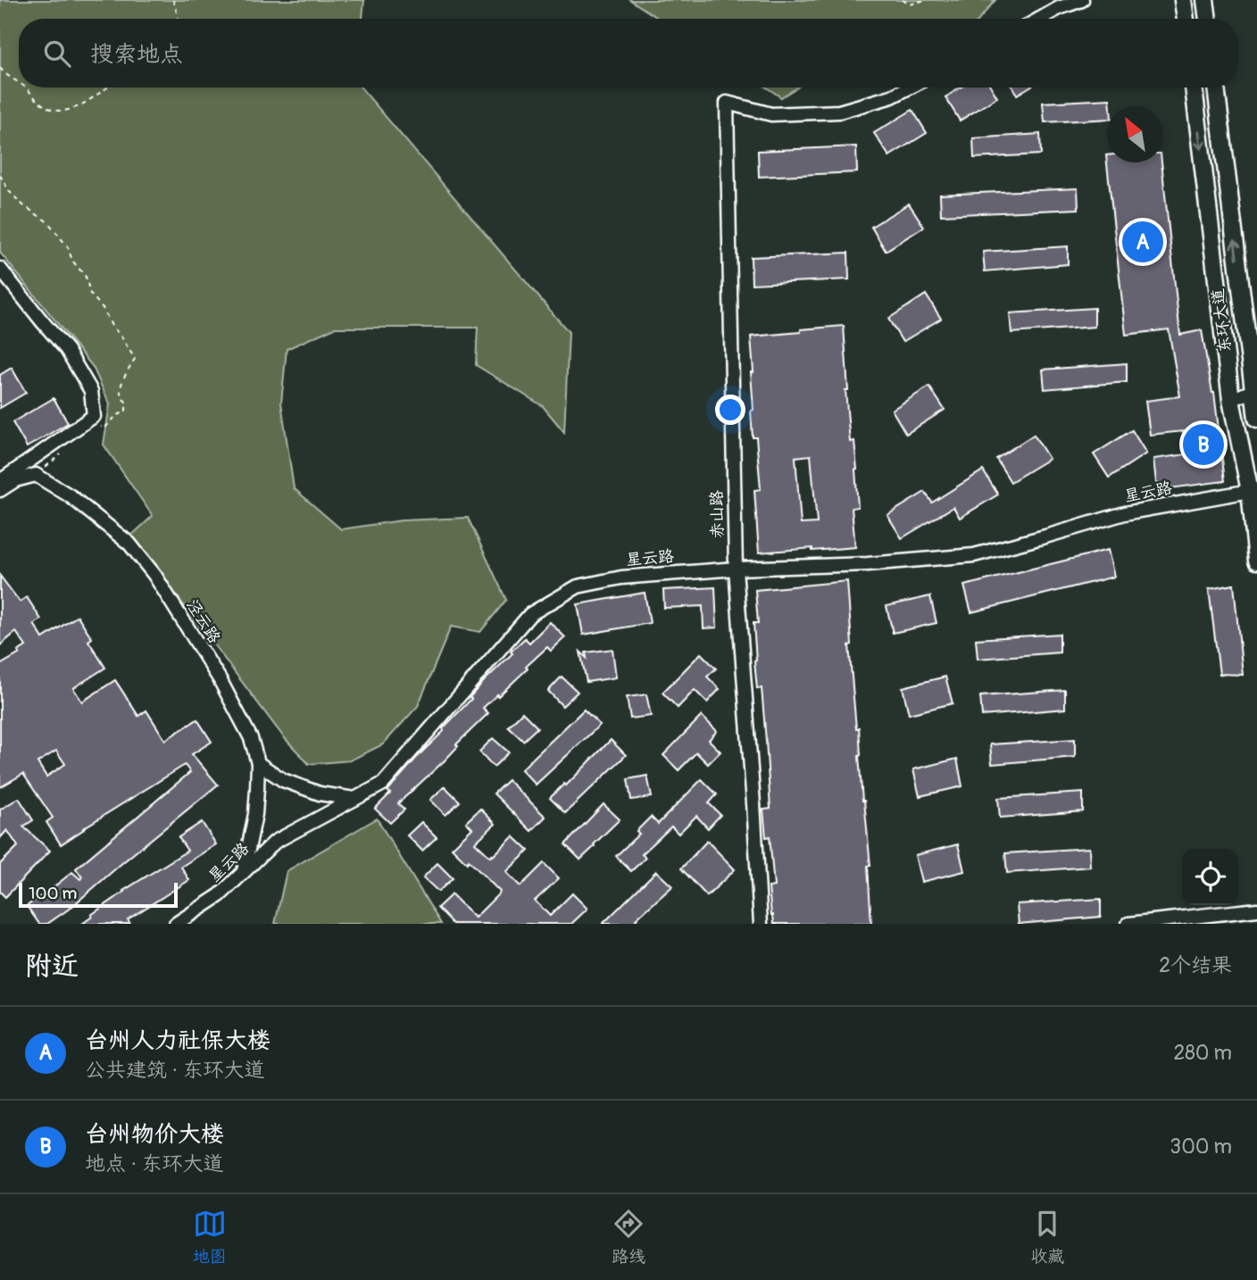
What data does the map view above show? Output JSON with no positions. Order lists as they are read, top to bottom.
{
  "streets": {
    "main road": ["东环大道"],
    "street": ["星云路", "赤山路", "泾云路"]
  },
  "crossings": [
    ["东环大道", "星云路"],
    ["星云路", "赤山路"],
    ["星云路", "泾云路"]
  ],
  "scale_bar": "100 m",
  "north": "top left",
  "page": {
    "search": "搜索地点",
    "pins": ["A", "B"],
    "scale": "100 m",
    "heading": ["附近", "2个结果"],
    "list": [
      {
        "mark": "A",
        "name": "台州人力社保大楼",
        "note": "公共建筑 · 东环大道",
        "value": "280 m"
      },
      {
        "mark": "B",
        "name": "台州物价大楼",
        "note": "地点 · 东环大道",
        "value": "300 m"
      }
    ],
    "nav": ["地图", "路线", "收藏"]
  }
}
